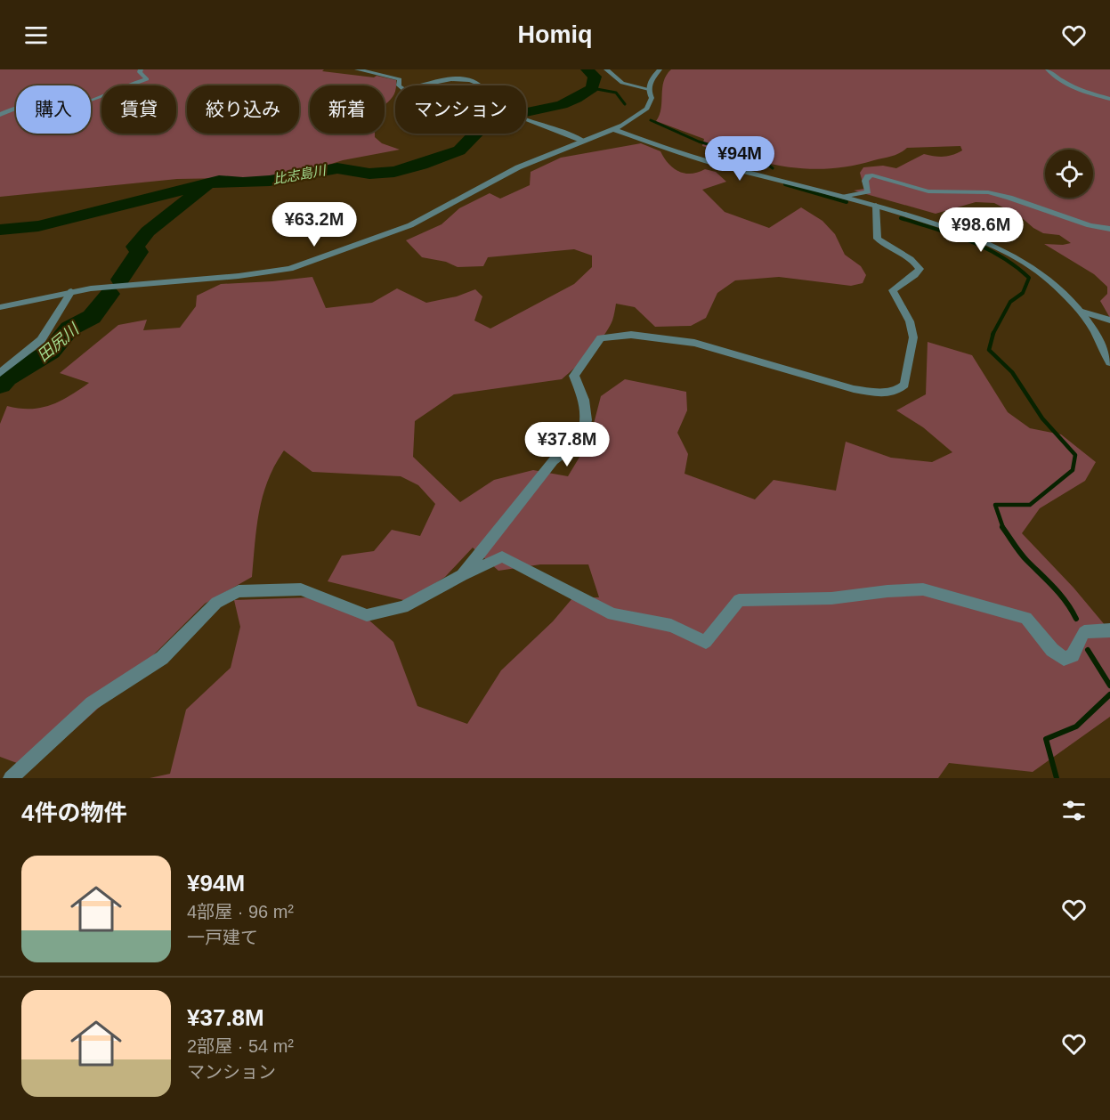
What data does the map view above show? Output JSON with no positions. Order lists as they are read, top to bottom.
{
  "water": ["比志島川", "田尻川"],
  "page": {
    "header": "Homiq",
    "chip": [
      "購入",
      "賃貸",
      "絞り込み",
      "新着",
      "マンション"
    ],
    "price": [
      "¥94M",
      "¥63.2M",
      "¥98.6M",
      "¥37.8M"
    ],
    "heading": "4件の物件",
    "list": [
      {
        "name": "¥94M",
        "note": "4部屋 · 96 m² · 一戸建て"
      },
      {
        "name": "¥37.8M",
        "note": "2部屋 · 54 m² · マンション"
      }
    ]
  }
}
